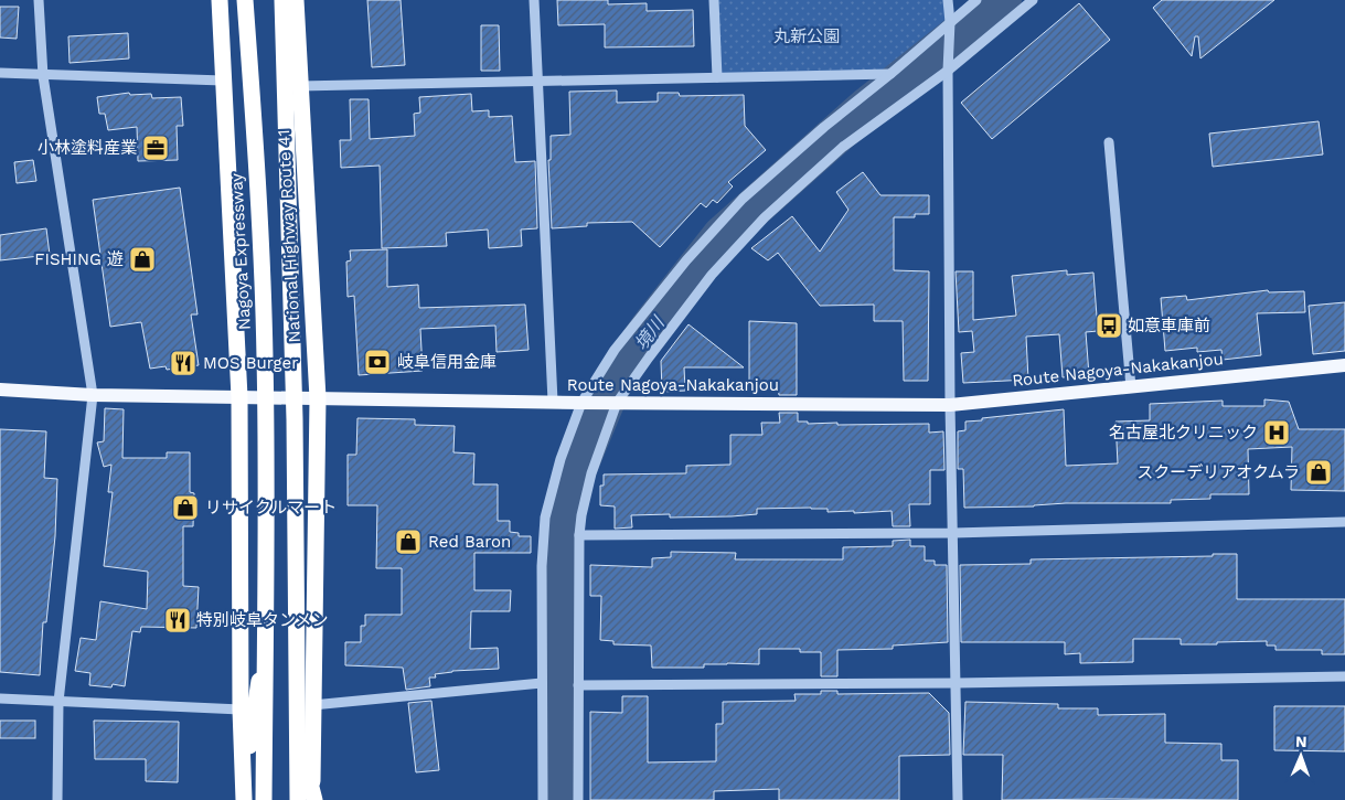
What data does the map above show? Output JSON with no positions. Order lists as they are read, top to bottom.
{
  "streets": {
    "highway": ["National Highway Route 41", "Nagoya Expressway"],
    "main road": ["Route Nagoya-Nakakanjou"]
  },
  "crossings": [
    ["National Highway Route 41", "Route Nagoya-Nakakanjou"]
  ],
  "water": ["境川"],
  "parks": ["丸新公園"],
  "places": {
    "office": ["小林塗料産業"],
    "shop": [
      "FISHING 遊",
      "スクーデリアオクムラ",
      "リサイクルマート",
      "Red Baron"
    ],
    "bus stop": ["如意車庫前"],
    "bank": ["岐阜信用金庫"],
    "restaurant": ["MOS Burger", "特別岐阜タンメン"],
    "hospital": ["名古屋北クリニック"]
  },
  "north": "top"
}
